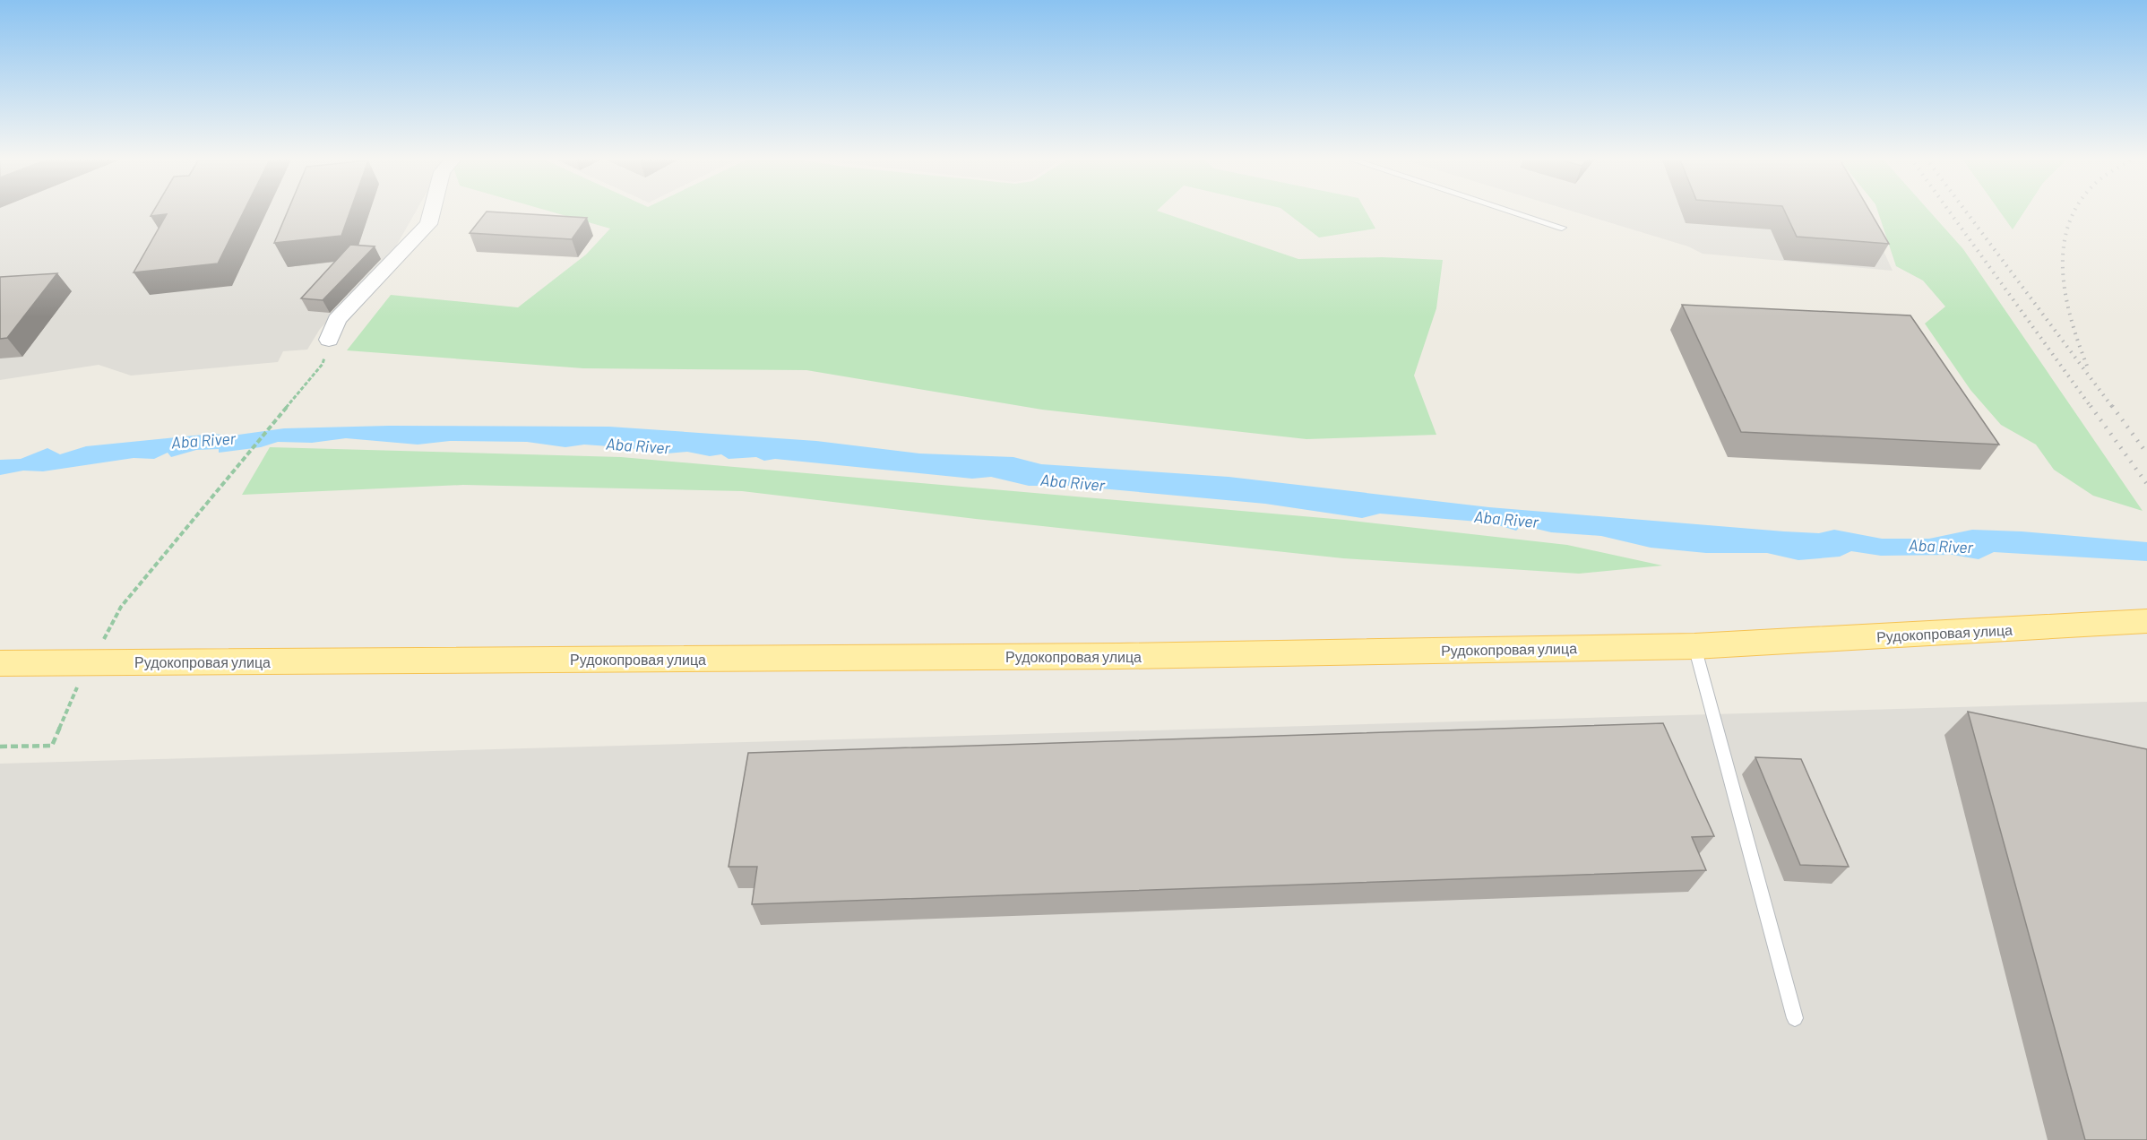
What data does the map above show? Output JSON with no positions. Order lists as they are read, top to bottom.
{
  "streets": {
    "main road": ["Рудокопровая улица"]
  },
  "water": ["Aba River"]
}
